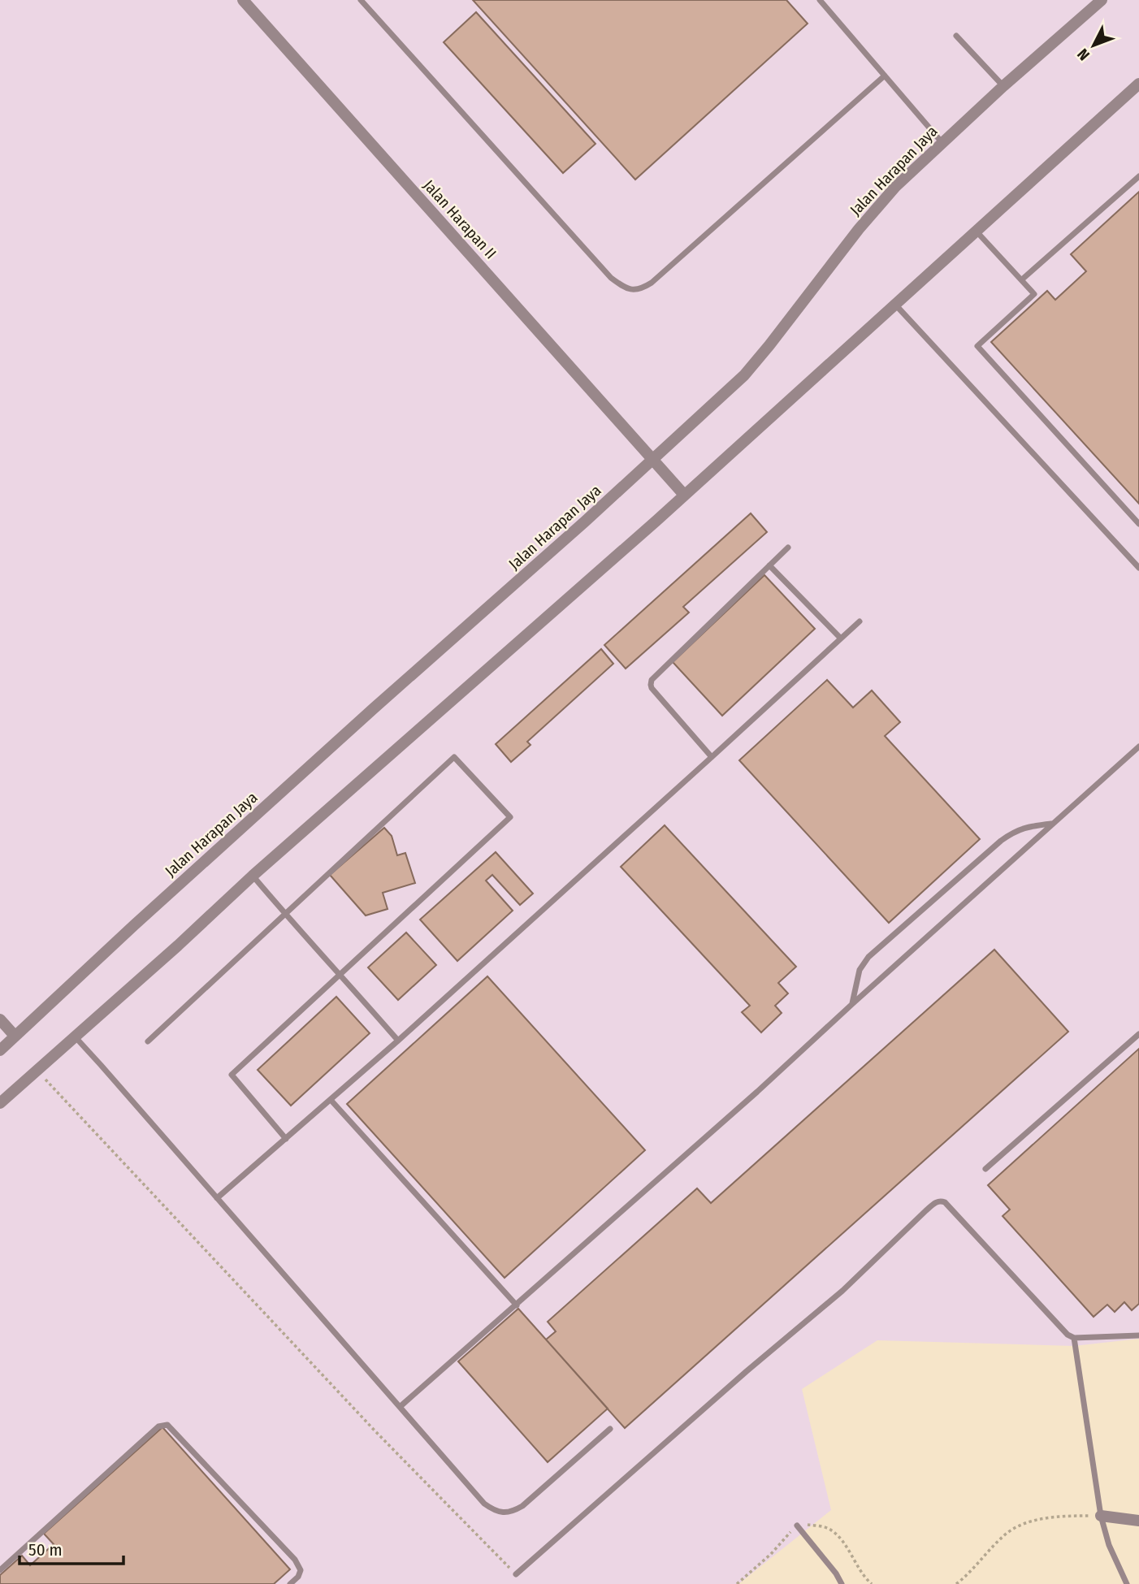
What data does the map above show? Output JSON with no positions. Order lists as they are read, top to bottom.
{
  "streets": {
    "street": ["Jalan Harapan Jaya", "Jalan Harapan II"]
  },
  "crossings": [
    ["Jalan Harapan Jaya", "Jalan Harapan II"]
  ],
  "scale_bar": "50 m",
  "north": "bottom left"
}
